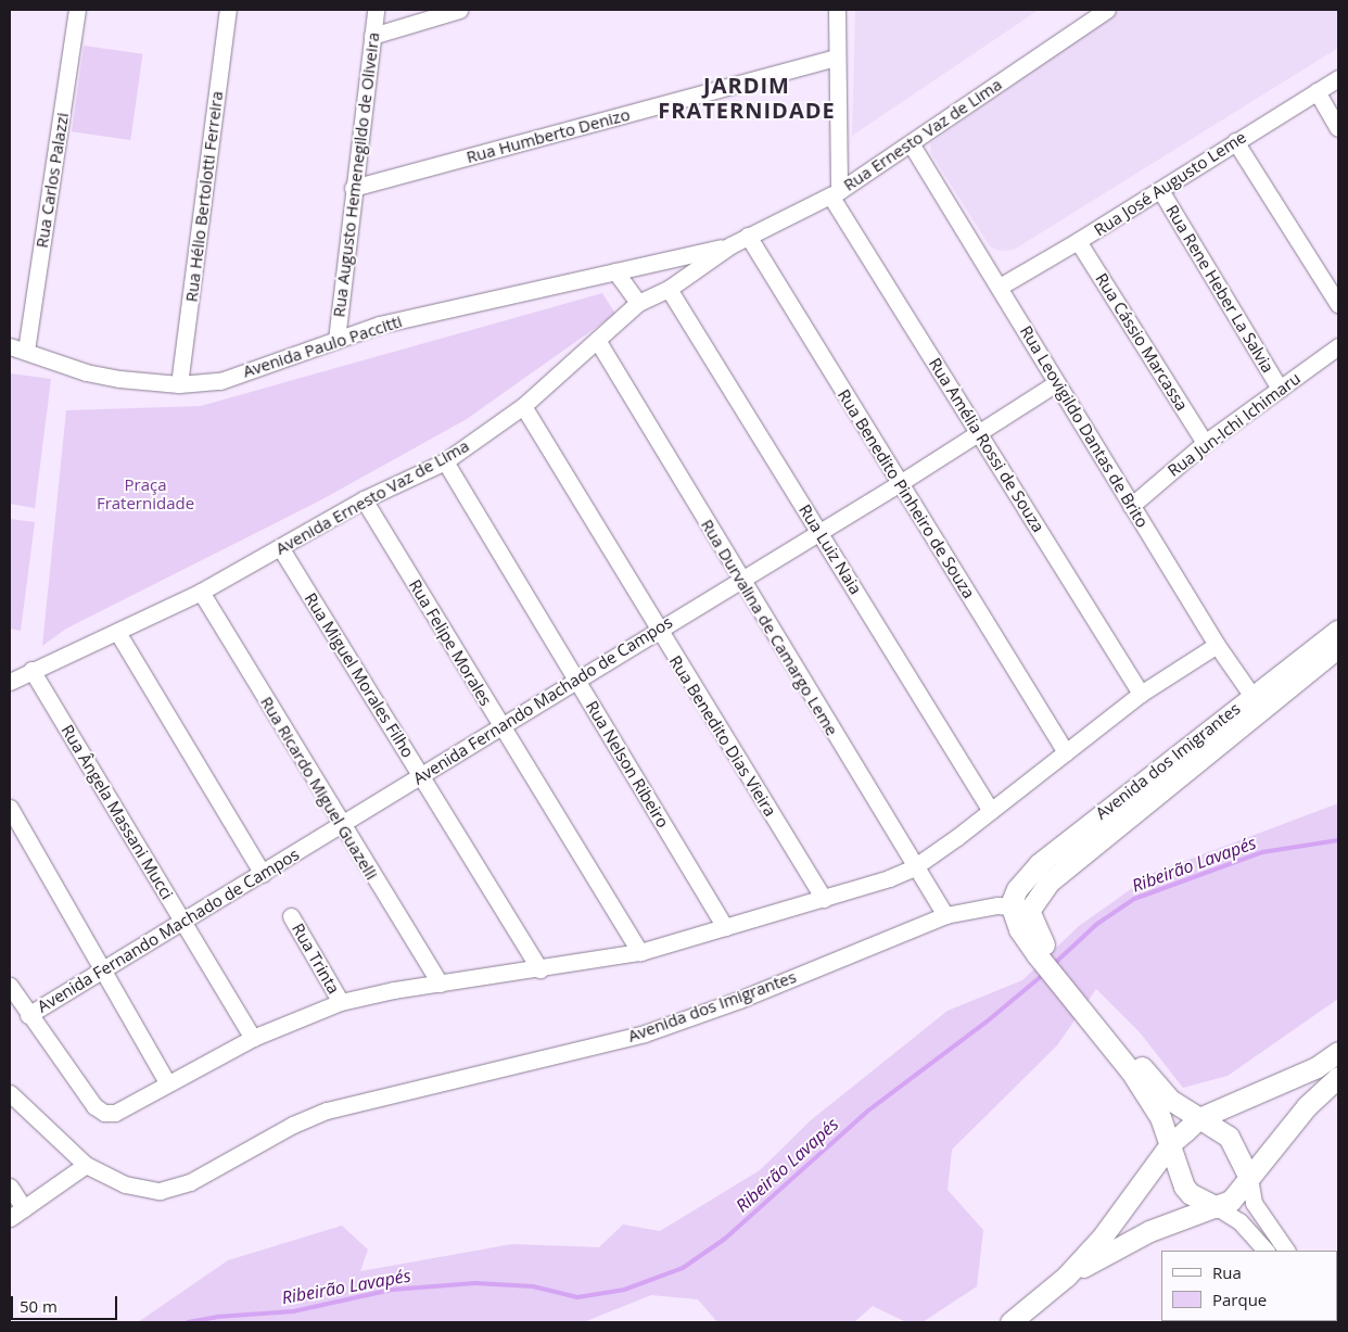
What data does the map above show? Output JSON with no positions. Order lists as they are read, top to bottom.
{
  "streets": {
    "main road": ["Avenida dos Imigrantes"],
    "street": [
      "Rua Ernesto Vaz de Lima",
      "Rua Humberto Denizo",
      "Rua Augusto Hemenegildo de Oliveira",
      "Rua Carlos Palazzi",
      "Rua José Augusto Leme",
      "Rua Hélio Bertolotti Ferreira",
      "Rua Rene Heber La Salvia",
      "Rua Cássio Marcassa",
      "Avenida Paulo Paccitti",
      "Rua Jun-Ichi Ichimaru",
      "Rua Leovigildo Dantas de Brito",
      "Rua Amélia Rossi de Souza",
      "Rua Benedito Pinheiro de Souza",
      "Avenida Ernesto Vaz de Lima",
      "Rua Luiz Naia",
      "Rua Durvalina de Camargo Leme",
      "Rua Felipe Morales",
      "Rua Miguel Morales Filho",
      "Avenida Fernando Machado de Campos",
      "Rua Benedito Dias Vieira",
      "Rua Nelson Ribeiro",
      "Rua Ricardo Miguel Guazelli",
      "Rua Ângela Massani Mucci",
      "Rua Trinta"
    ]
  },
  "crossings": [
    ["Rua Ernesto Vaz de Lima", "Avenida Paulo Paccitti"],
    ["Rua Ernesto Vaz de Lima", "Rua Leovigildo Dantas de Brito"],
    ["Rua Ernesto Vaz de Lima", "Rua Amélia Rossi de Souza"],
    ["Rua Ernesto Vaz de Lima", "Rua Benedito Pinheiro de Souza"],
    ["Rua Ernesto Vaz de Lima", "Avenida Ernesto Vaz de Lima"],
    ["Rua Humberto Denizo", "Rua Augusto Hemenegildo de Oliveira"],
    ["Rua Augusto Hemenegildo de Oliveira", "Avenida Paulo Paccitti"],
    ["Rua Carlos Palazzi", "Avenida Paulo Paccitti"],
    ["Rua José Augusto Leme", "Rua Rene Heber La Salvia"],
    ["Rua José Augusto Leme", "Rua Cássio Marcassa"],
    ["Rua José Augusto Leme", "Rua Leovigildo Dantas de Brito"],
    ["Rua Hélio Bertolotti Ferreira", "Avenida Paulo Paccitti"],
    ["Rua Rene Heber La Salvia", "Rua Jun-Ichi Ichimaru"],
    ["Rua Cássio Marcassa", "Rua Jun-Ichi Ichimaru"],
    ["Avenida Paulo Paccitti", "Avenida Ernesto Vaz de Lima"],
    ["Rua Jun-Ichi Ichimaru", "Rua Leovigildo Dantas de Brito"],
    ["Rua Leovigildo Dantas de Brito", "Avenida Fernando Machado de Campos"],
    ["Rua Leovigildo Dantas de Brito", "Avenida dos Imigrantes"],
    ["Rua Amélia Rossi de Souza", "Avenida Fernando Machado de Campos"],
    ["Rua Benedito Pinheiro de Souza", "Avenida Fernando Machado de Campos"],
    ["Avenida Ernesto Vaz de Lima", "Rua Luiz Naia"],
    ["Avenida Ernesto Vaz de Lima", "Rua Durvalina de Camargo Leme"],
    ["Avenida Ernesto Vaz de Lima", "Rua Felipe Morales"],
    ["Avenida Ernesto Vaz de Lima", "Rua Miguel Morales Filho"],
    ["Avenida Ernesto Vaz de Lima", "Rua Benedito Dias Vieira"],
    ["Avenida Ernesto Vaz de Lima", "Rua Nelson Ribeiro"],
    ["Avenida Ernesto Vaz de Lima", "Rua Ricardo Miguel Guazelli"],
    ["Avenida Ernesto Vaz de Lima", "Rua Ângela Massani Mucci"],
    ["Rua Luiz Naia", "Avenida Fernando Machado de Campos"],
    ["Rua Durvalina de Camargo Leme", "Avenida Fernando Machado de Campos"],
    ["Rua Durvalina de Camargo Leme", "Avenida dos Imigrantes"],
    ["Rua Felipe Morales", "Avenida Fernando Machado de Campos"],
    ["Rua Miguel Morales Filho", "Avenida Fernando Machado de Campos"],
    ["Avenida Fernando Machado de Campos", "Rua Benedito Dias Vieira"],
    ["Avenida Fernando Machado de Campos", "Rua Nelson Ribeiro"],
    ["Avenida Fernando Machado de Campos", "Rua Ricardo Miguel Guazelli"],
    ["Avenida Fernando Machado de Campos", "Rua Ângela Massani Mucci"]
  ],
  "districts": ["JARDIM FRATERNIDADE"],
  "water": ["Ribeirão Lavapés"],
  "parks": ["Praça Fraternidade"],
  "legend": ["Rua", "Parque"],
  "scale_bar": "50 m"
}
